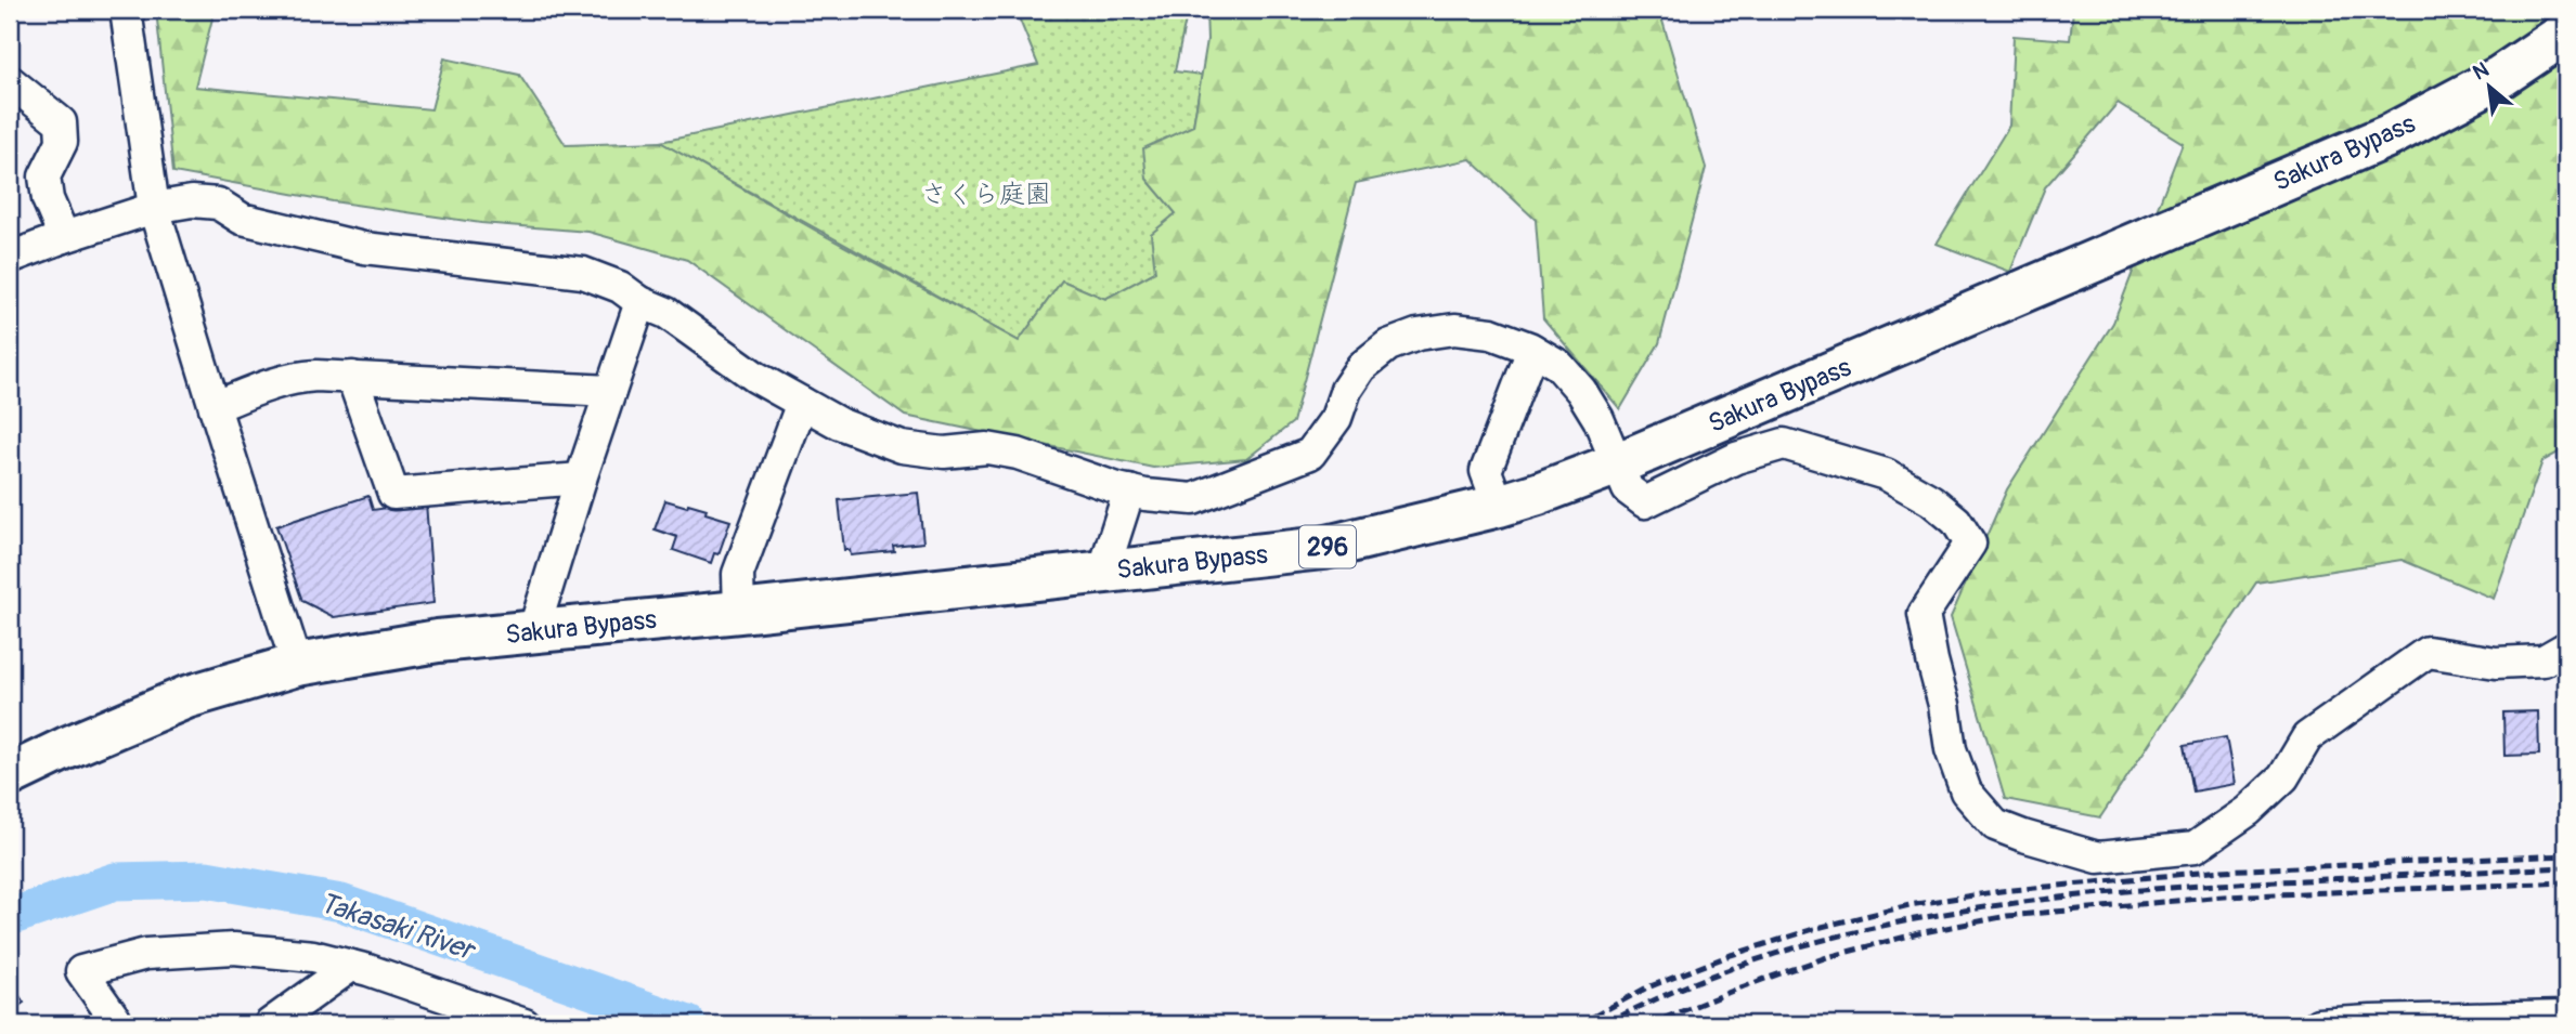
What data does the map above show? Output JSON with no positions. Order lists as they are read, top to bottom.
{
  "streets": {
    "highway": ["Sakura Bypass", "296"]
  },
  "water": ["Takasaki River"],
  "parks": ["さくら庭園"],
  "north": "top left"
}
